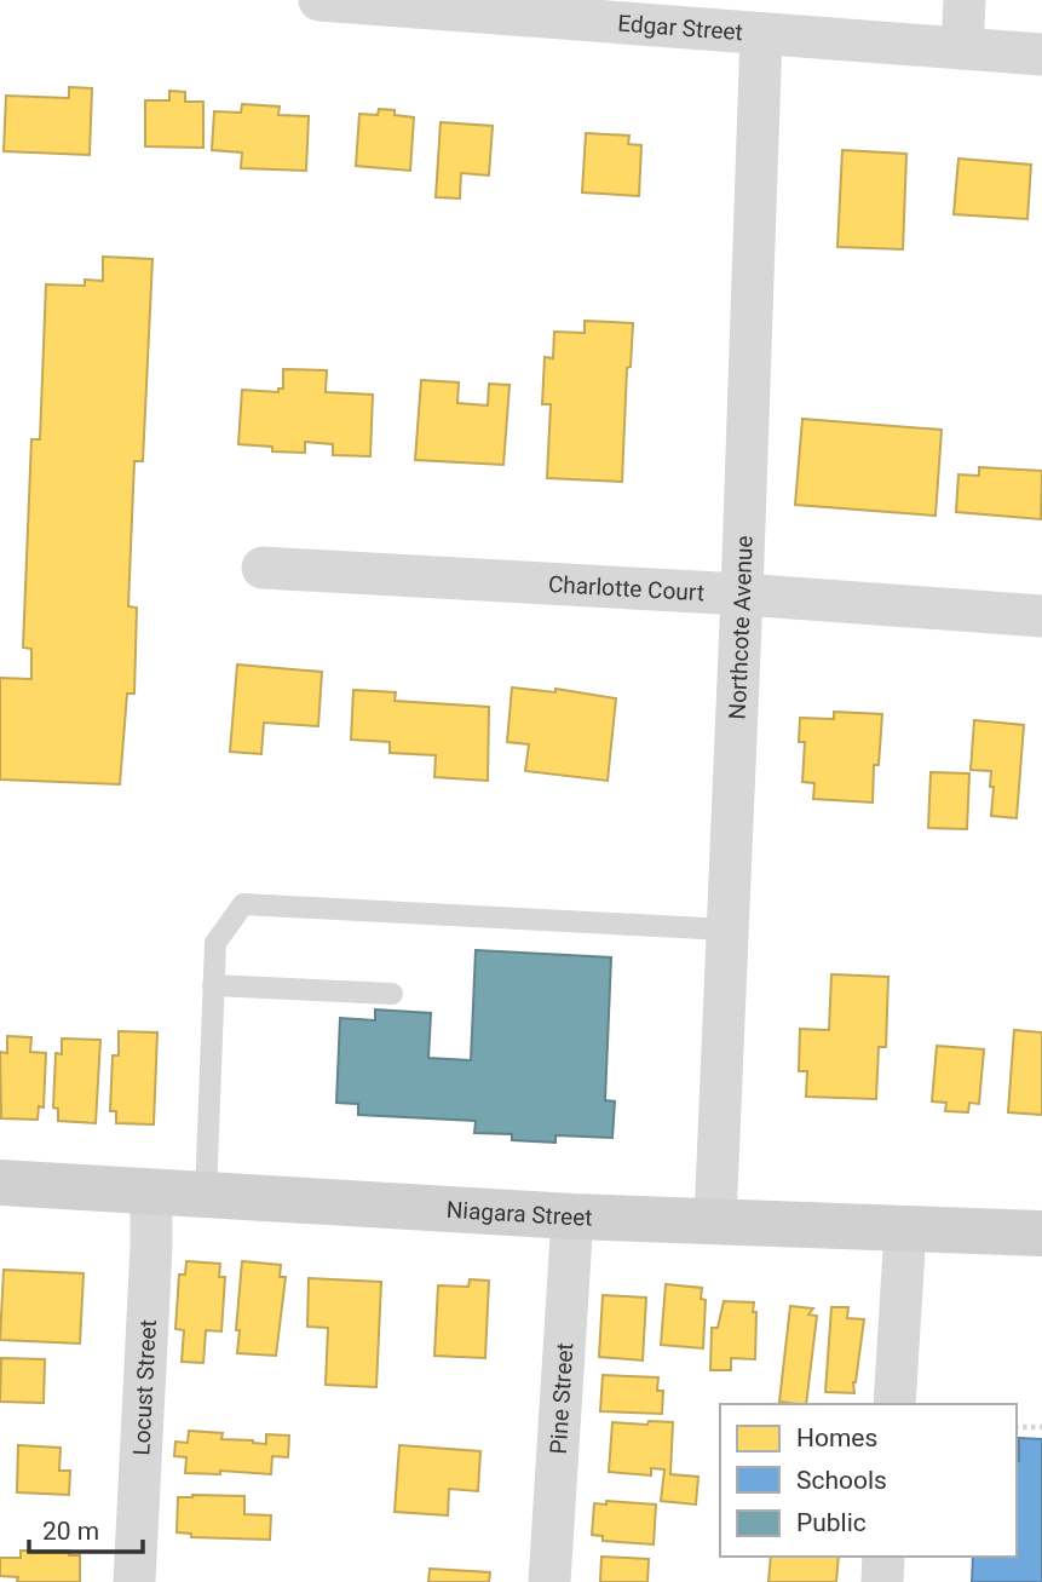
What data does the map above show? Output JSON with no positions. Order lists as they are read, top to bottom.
{
  "streets": {
    "main road": ["Niagara Street"],
    "street": [
      "Edgar Street",
      "Charlotte Court",
      "Northcote Avenue",
      "Locust Street",
      "Pine Street"
    ]
  },
  "crossings": [
    ["Edgar Street", "Northcote Avenue"],
    ["Charlotte Court", "Northcote Avenue"],
    ["Northcote Avenue", "Niagara Street"],
    ["Niagara Street", "Locust Street"],
    ["Niagara Street", "Pine Street"]
  ],
  "legend": ["Homes", "Schools", "Public"],
  "scale_bar": "20 m"
}
